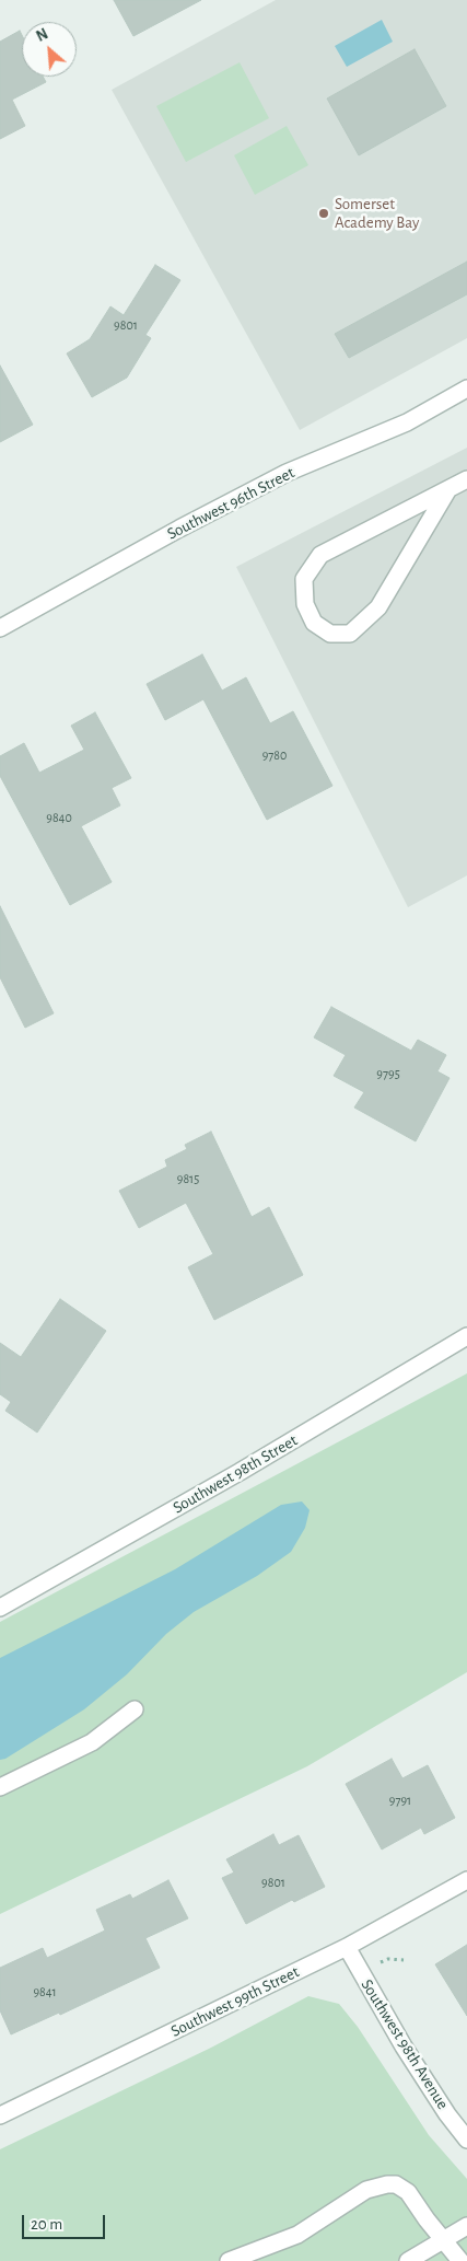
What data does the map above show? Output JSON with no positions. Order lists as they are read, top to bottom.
{
  "streets": {
    "street": [
      "Southwest 96th Street",
      "Southwest 98th Street",
      "Southwest 99th Street",
      "Southwest 98th Avenue"
    ]
  },
  "crossings": [
    ["Southwest 99th Street", "Southwest 98th Avenue"]
  ],
  "places": ["Somerset Academy Bay"],
  "house_numbers": [
    "9801",
    "9780",
    "9840",
    "9795",
    "9815",
    "9791",
    "9801",
    "9841"
  ],
  "scale_bar": "20 m",
  "north": "top left"
}
